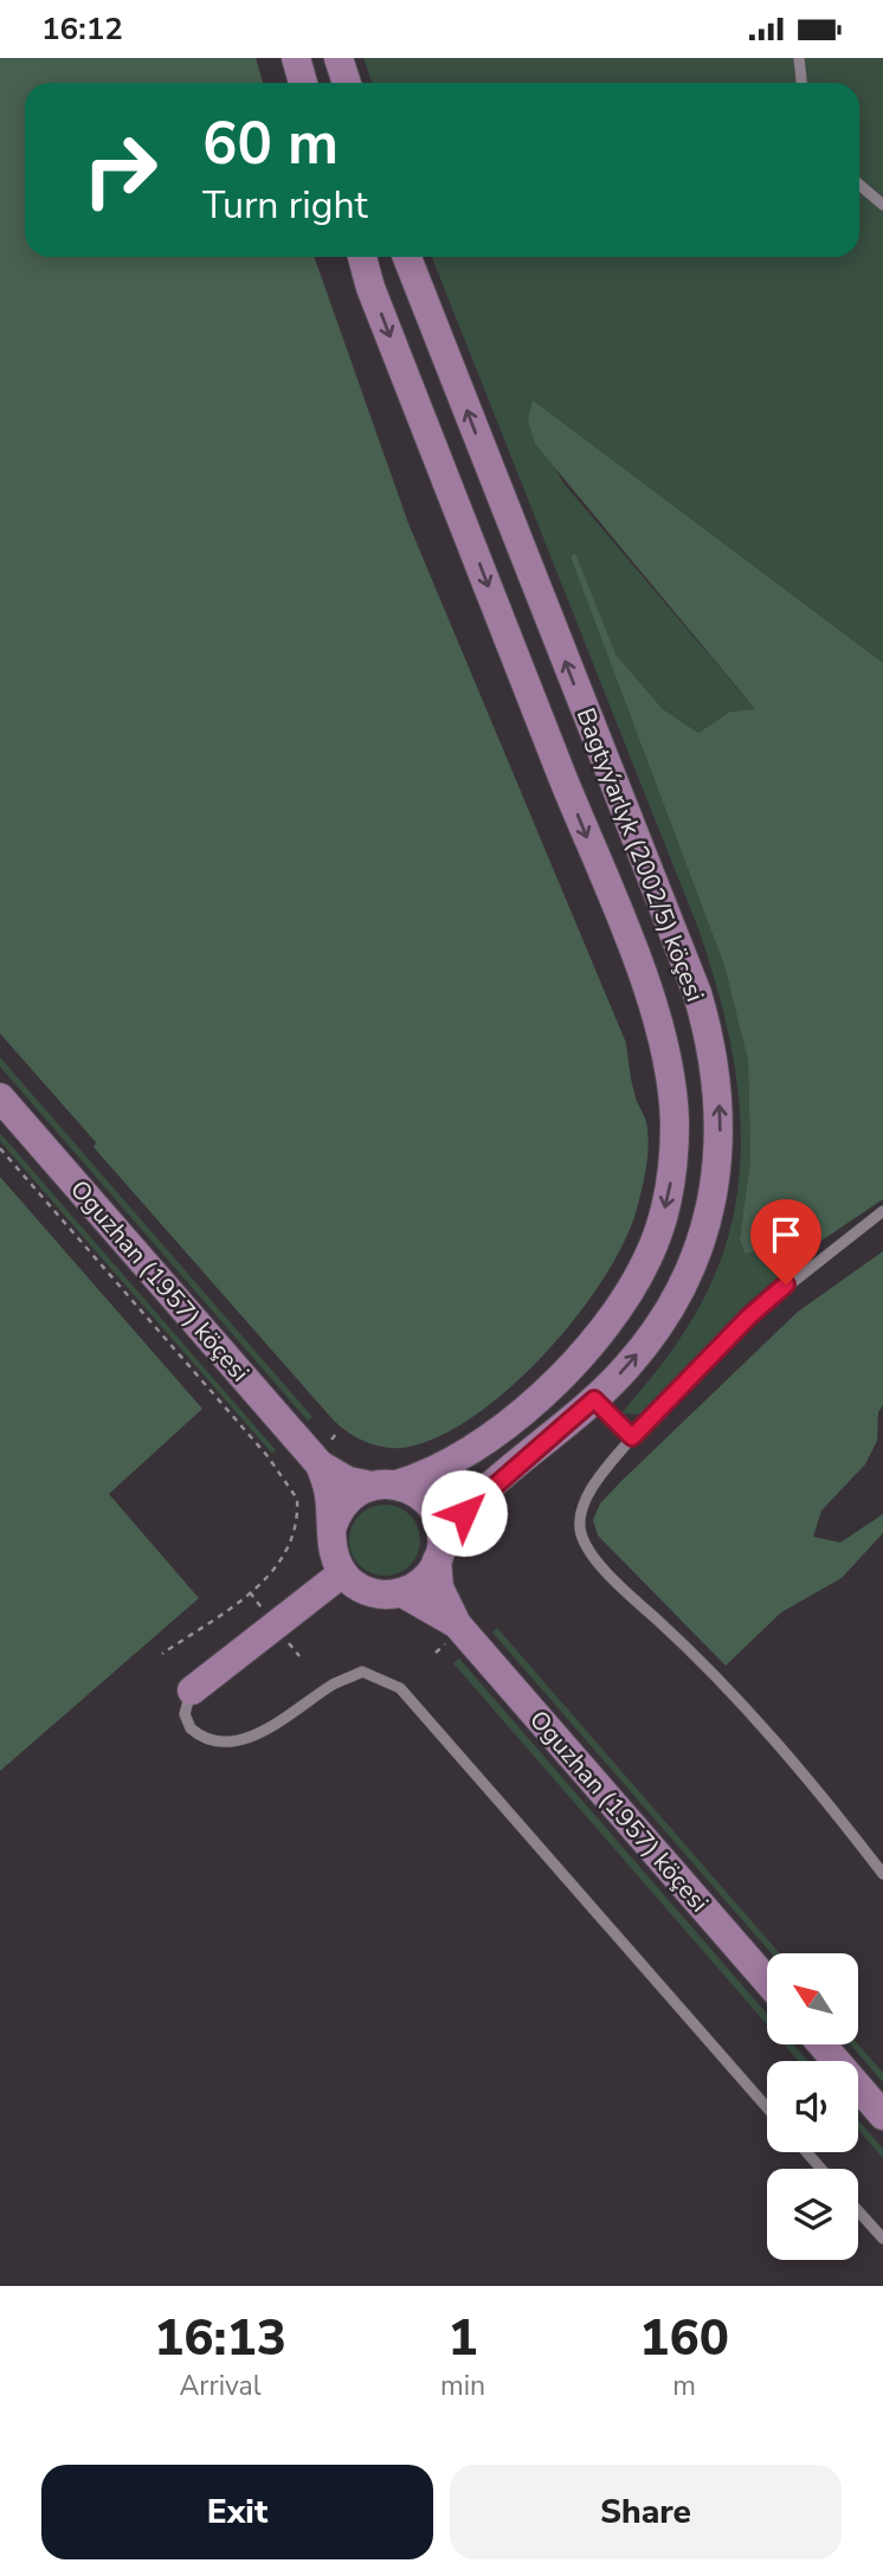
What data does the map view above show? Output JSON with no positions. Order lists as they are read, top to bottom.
{
  "streets": {
    "street": ["Bagtyýarlyk (2002/5) köçesi", "Oguzhan (1957) köçesi"]
  },
  "crossings": [
    ["Bagtyýarlyk (2002/5) köçesi", "Oguzhan (1957) köçesi"]
  ],
  "north": "top left",
  "page": {
    "status": "16:12",
    "turn": ["60 m", "Turn right"],
    "eta": [
      "16:13",
      "Arrival",
      "1",
      "min",
      "160",
      "m"
    ],
    "buttons": ["Exit", "Share"]
  }
}
